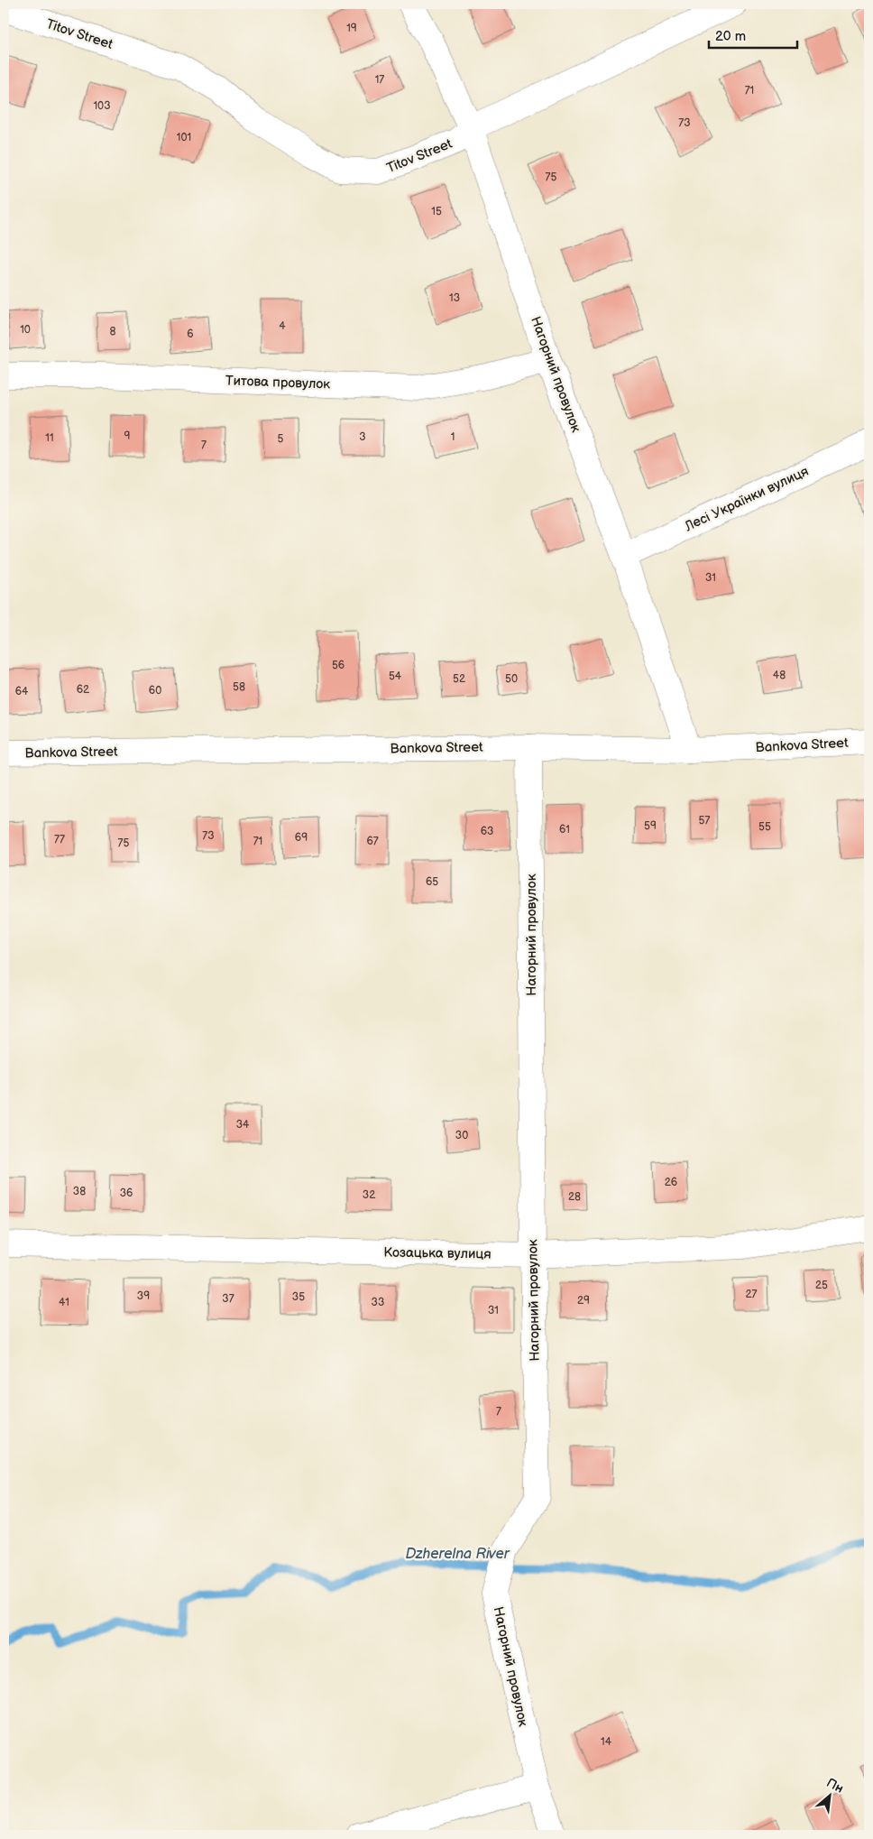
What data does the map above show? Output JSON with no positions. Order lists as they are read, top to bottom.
{
  "streets": {
    "street": [
      "Titov Street",
      "Нагорний провулок",
      "Титова провулок",
      "Лесі Українки вулиця",
      "Bankova Street",
      "Козацька вулиця"
    ]
  },
  "crossings": [
    ["Titov Street", "Нагорний провулок"],
    ["Нагорний провулок", "Титова провулок"],
    ["Нагорний провулок", "Лесі Українки вулиця"],
    ["Нагорний провулок", "Bankova Street"],
    ["Нагорний провулок", "Козацька вулиця"]
  ],
  "water": ["Dzherelna River"],
  "house_numbers": [
    "19",
    "17",
    "71",
    "103",
    "73",
    "101",
    "75",
    "15",
    "13",
    "4",
    "10",
    "8",
    "6",
    "9",
    "3",
    "1",
    "11",
    "5",
    "7",
    "31",
    "56",
    "48",
    "54",
    "52",
    "50",
    "58",
    "62",
    "60",
    "64",
    "57",
    "59",
    "55",
    "61",
    "63",
    "73",
    "69",
    "77",
    "71",
    "67",
    "75",
    "65",
    "34",
    "30",
    "26",
    "38",
    "36",
    "32",
    "28",
    "25",
    "27",
    "39",
    "35",
    "37",
    "29",
    "41",
    "33",
    "31",
    "7",
    "14"
  ],
  "scale_bar": "20 m",
  "north": "top right"
}
